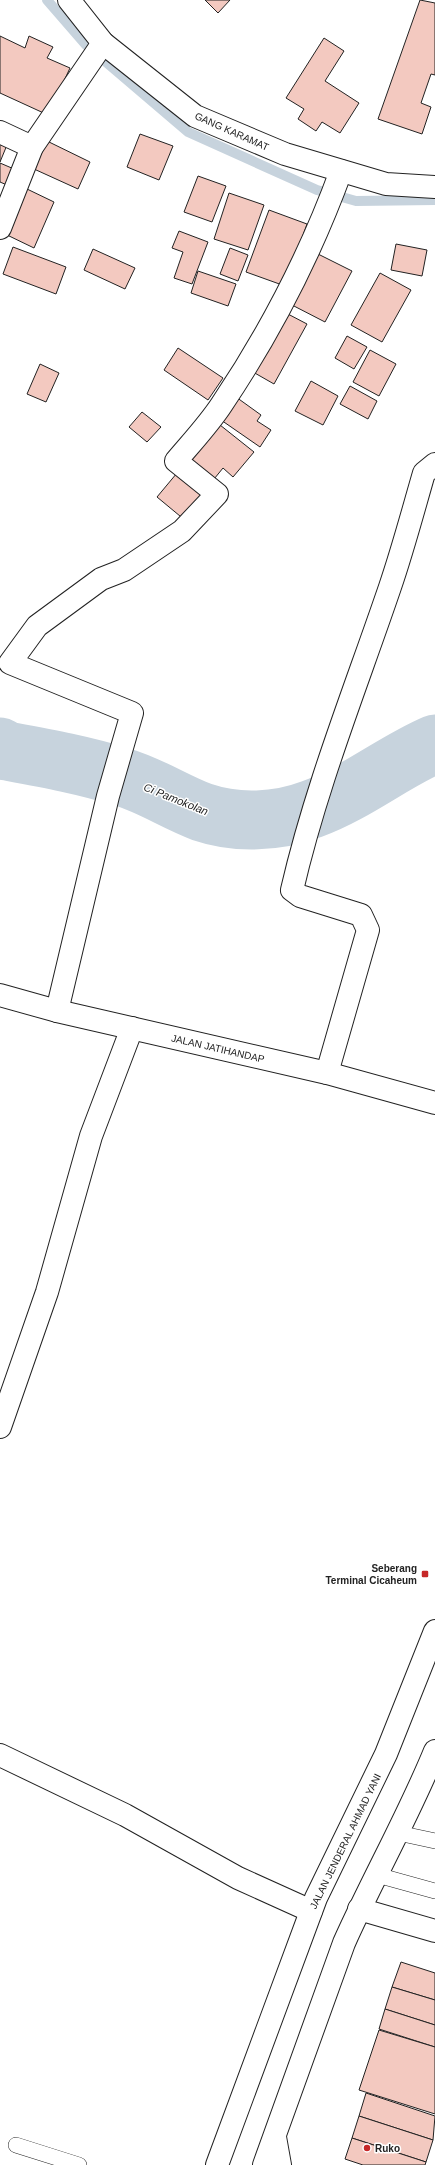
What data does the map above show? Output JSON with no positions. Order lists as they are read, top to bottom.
{
  "streets": {
    "main road": ["GANG KARAMAT", "JALAN JATIHANDAP", "JALAN JENDERAL AHMAD YANI"]
  },
  "water": ["Ci Pamokolan"],
  "places": {
    "transit": ["Seberang Terminal Cicaheum"],
    "other": ["Ruko"]
  }
}
